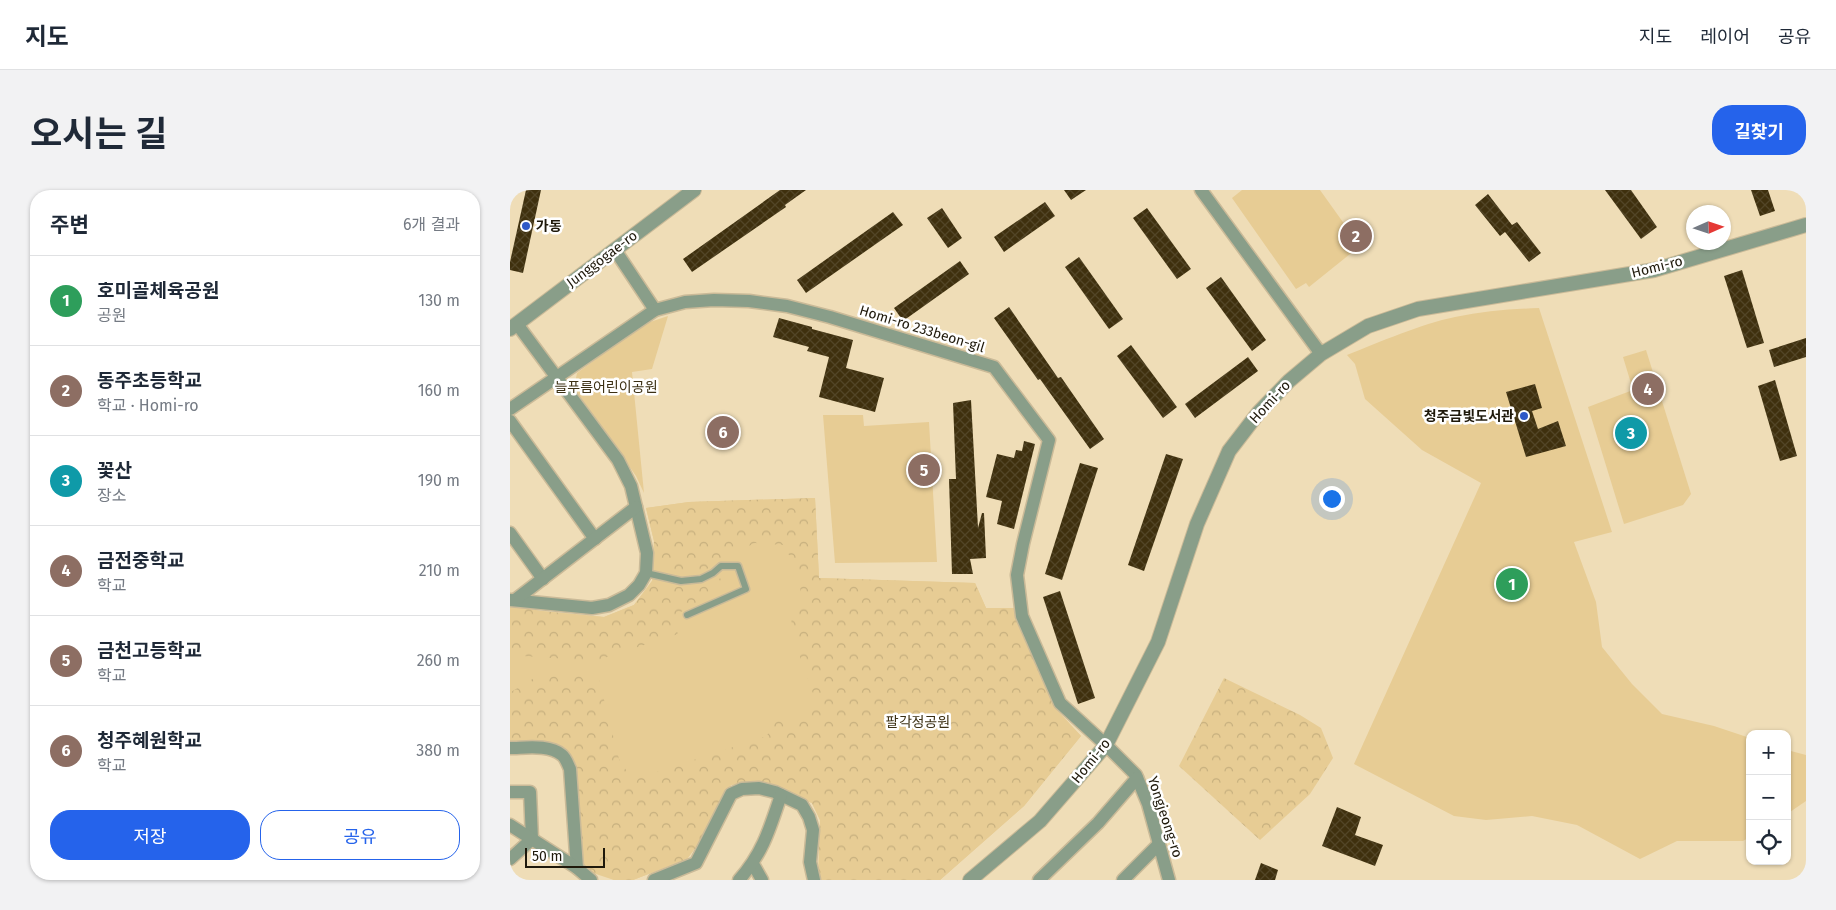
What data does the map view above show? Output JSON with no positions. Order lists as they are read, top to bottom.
{
  "streets": {
    "street": [
      "Junggogae-ro",
      "Homi-ro",
      "Homi-ro 233beon-gil",
      "Yongjeong-ro"
    ]
  },
  "crossings": [
    ["Homi-ro", "Homi-ro 233beon-gil"],
    ["Homi-ro", "Yongjeong-ro"],
    ["Homi-ro 233beon-gil", "Yongjeong-ro"]
  ],
  "parks": ["늘푸름어린이공원", "팔각정공원"],
  "places": ["가동", "청주금빛도서관"],
  "scale_bar": "50 m",
  "north": "right",
  "page": {
    "header": "지도",
    "nav": ["지도", "레이어", "공유"],
    "title": "오시는 길",
    "buttons": [
      "길찾기",
      ["저장", "공유"]
    ],
    "heading": ["주변", "6개 결과"],
    "pins": [
      "2",
      "4",
      "6",
      "3",
      "5",
      "1"
    ],
    "list": [
      {
        "mark": "1",
        "name": "호미골체육공원",
        "note": "공원",
        "value": "130 m"
      },
      {
        "mark": "2",
        "name": "동주초등학교",
        "note": "학교 · Homi-ro",
        "value": "160 m"
      },
      {
        "mark": "3",
        "name": "꽃산",
        "note": "장소",
        "value": "190 m"
      },
      {
        "mark": "4",
        "name": "금전중학교",
        "note": "학교",
        "value": "210 m"
      },
      {
        "mark": "5",
        "name": "금천고등학교",
        "note": "학교",
        "value": "260 m"
      },
      {
        "mark": "6",
        "name": "청주혜원학교",
        "note": "학교",
        "value": "380 m"
      }
    ],
    "map_buttons": ["+", "−"],
    "scale": "50 m"
  }
}
